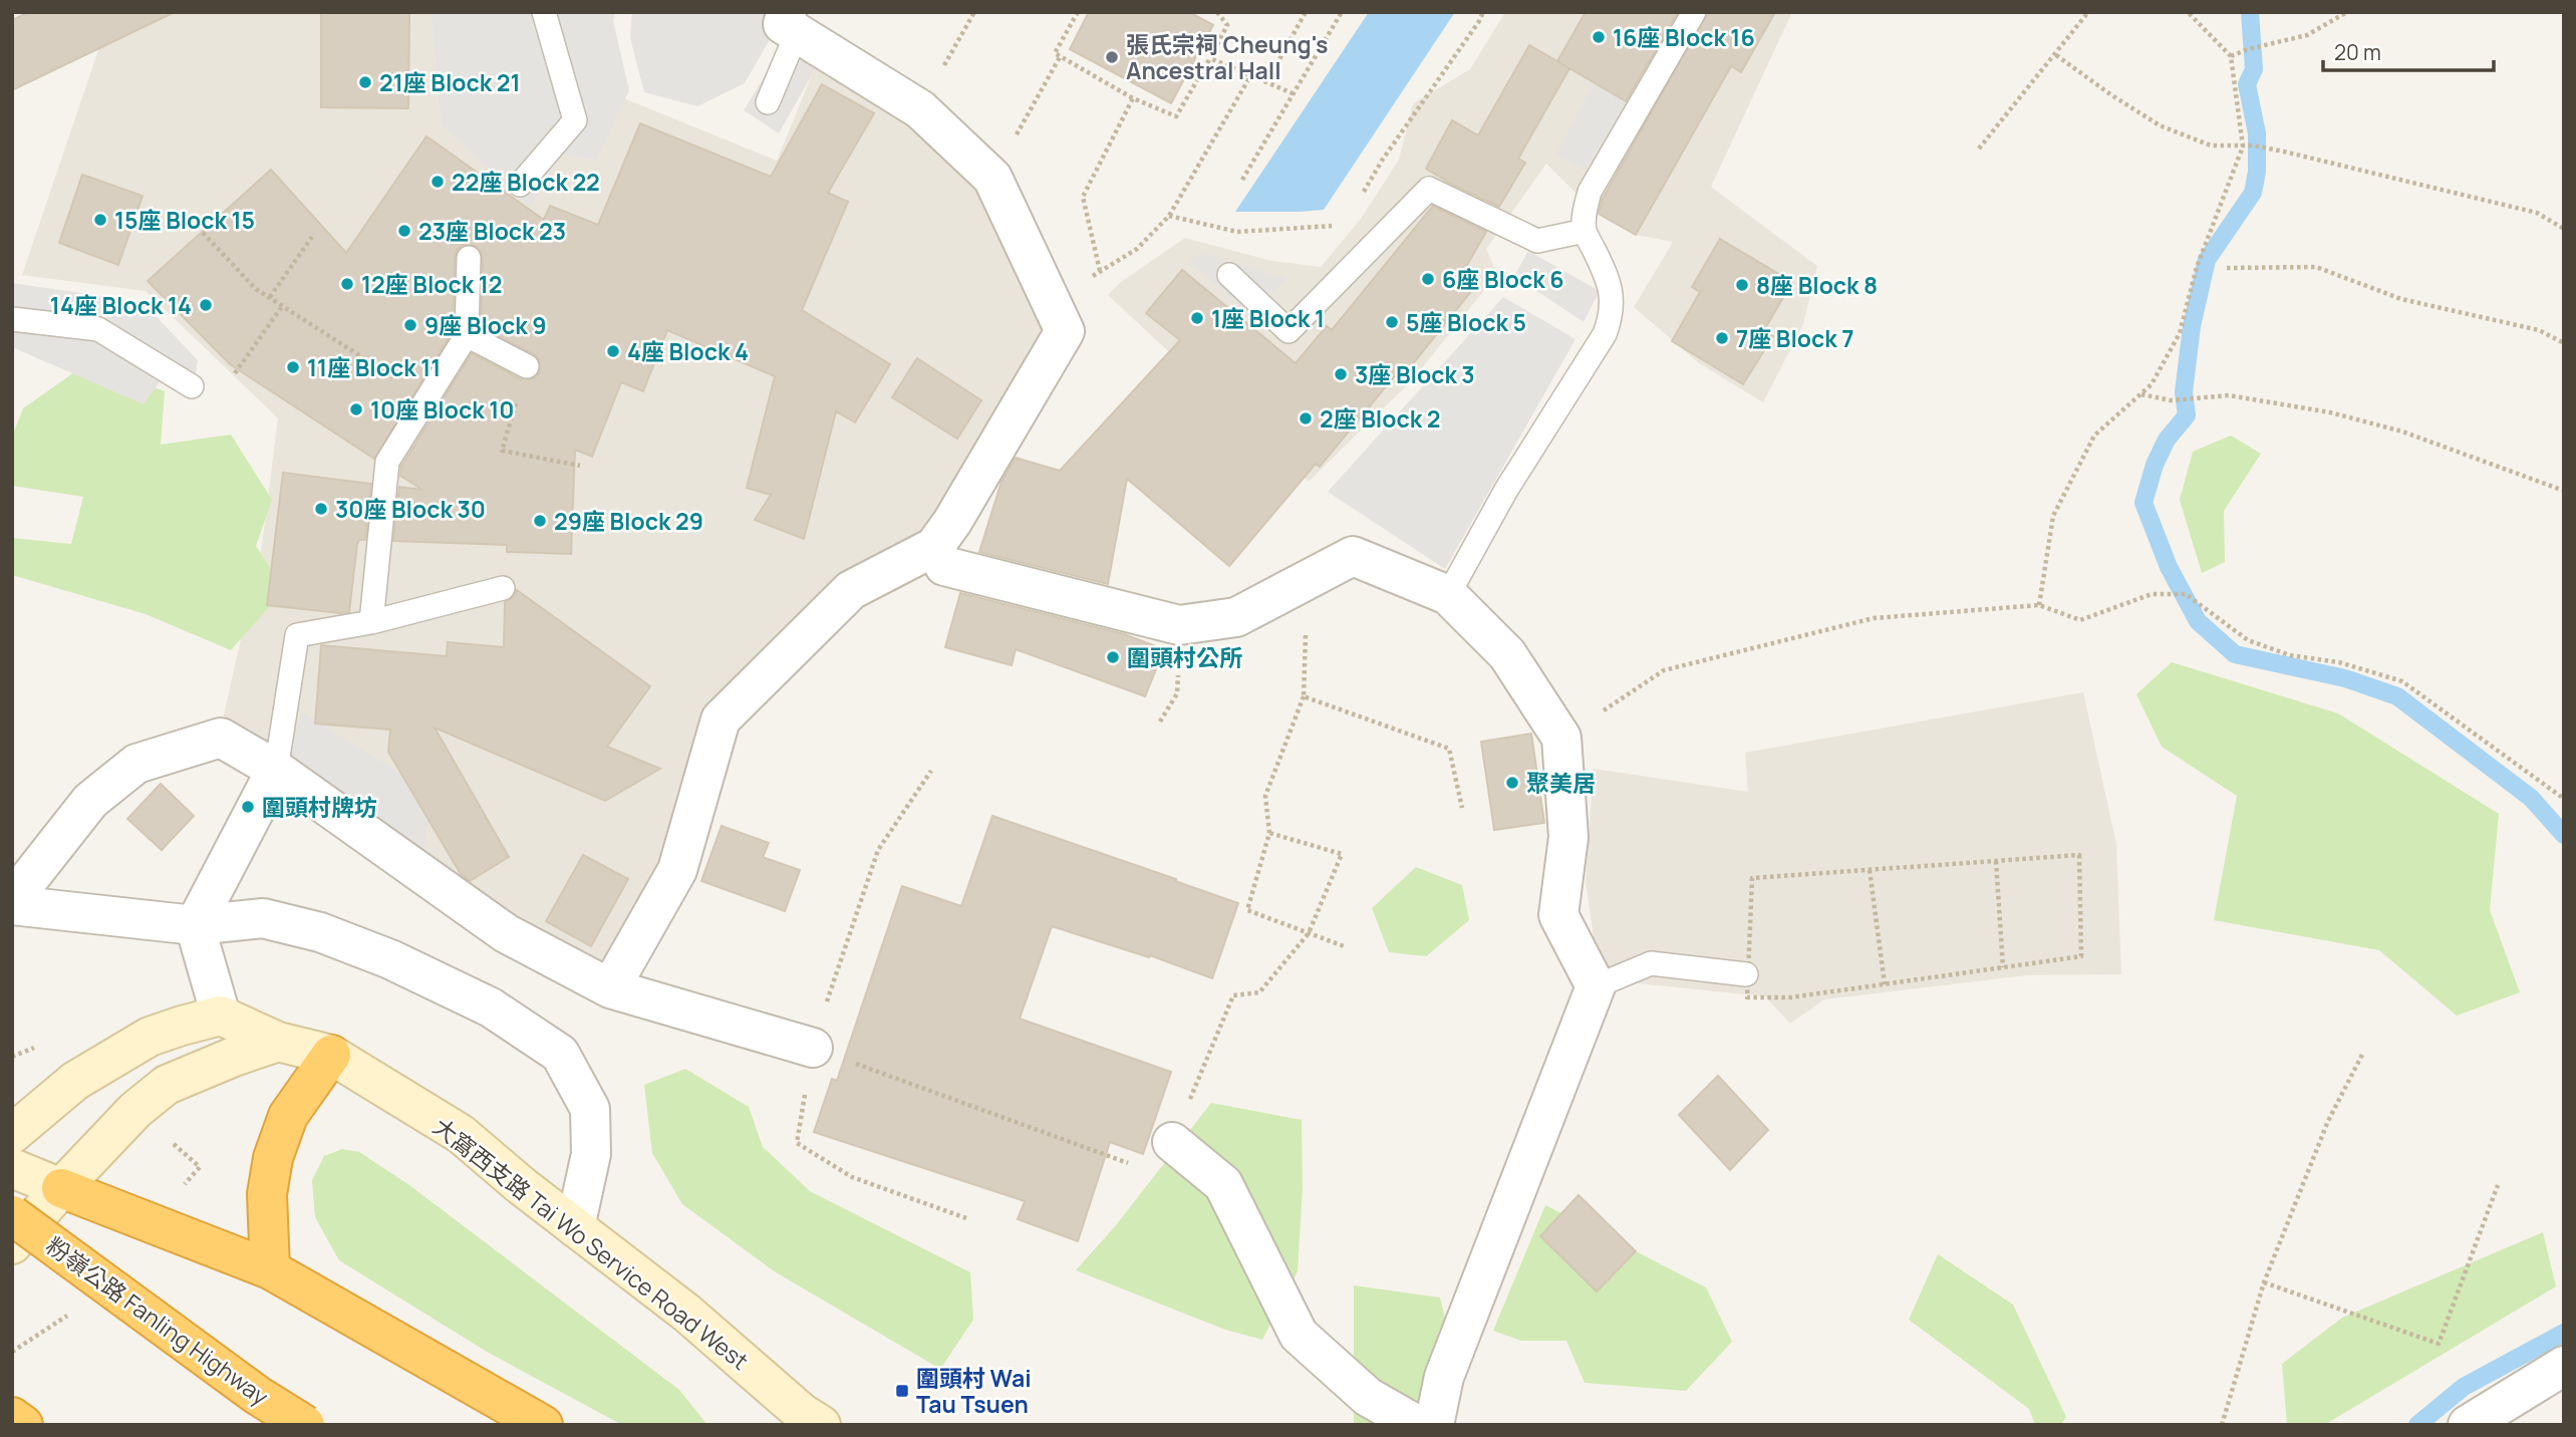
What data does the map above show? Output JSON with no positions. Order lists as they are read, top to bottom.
{
  "streets": {
    "highway": ["粉嶺公路 Fanling Highway"],
    "main road": ["大窩西支路 Tai Wo Service Road West"]
  },
  "places": {
    "other": [
      "16座 Block 16",
      "張氏宗祠 Cheung's Ancestral Hall",
      "21座 Block 21",
      "22座 Block 22",
      "15座 Block 15",
      "23座 Block 23",
      "6座 Block 6",
      "12座 Block 12",
      "8座 Block 8",
      "14座 Block 14",
      "1座 Block 1",
      "5座 Block 5",
      "9座 Block 9",
      "7座 Block 7",
      "4座 Block 4",
      "11座 Block 11",
      "3座 Block 3",
      "10座 Block 10",
      "2座 Block 2",
      "30座 Block 30",
      "29座 Block 29",
      "圍頭村公所",
      "聚美居",
      "圍頭村牌坊"
    ],
    "transit": ["圍頭村 Wai Tau Tsuen"]
  },
  "scale_bar": "20 m"
}
